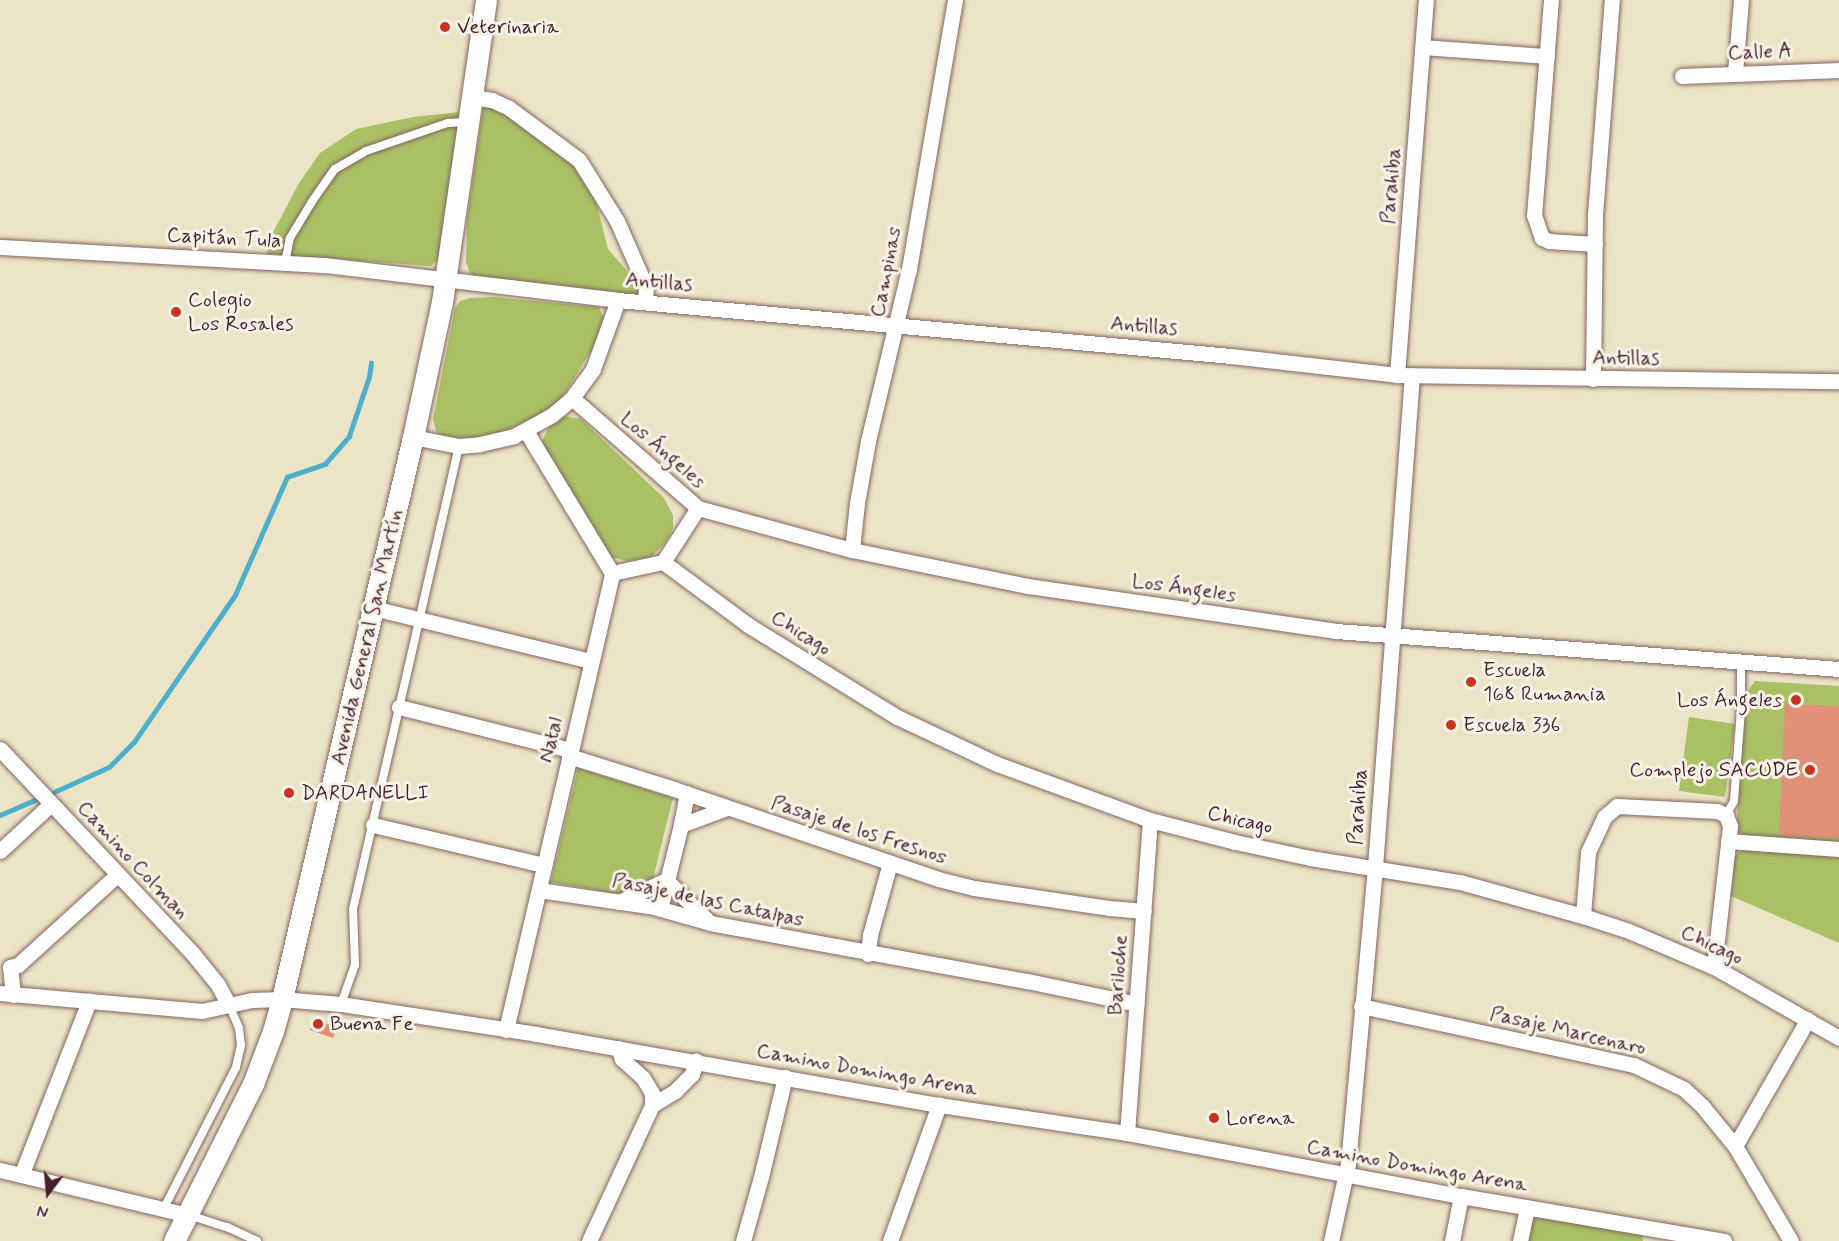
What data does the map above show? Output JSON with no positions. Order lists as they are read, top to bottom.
{
  "streets": {
    "main road": ["Avenida General San Martín"],
    "street": [
      "Calle A",
      "Parahiba",
      "Capitán Tula",
      "Campinas",
      "Antillas",
      "Los Ángeles",
      "Chicago",
      "Natal",
      "Pasaje de los Fresnos",
      "Camino Colman",
      "Pasaje de las Catalpas",
      "Bariloche",
      "Pasaje Marcenaro",
      "Camino Domingo Arena"
    ]
  },
  "crossings": [
    ["Parahiba", "Antillas"],
    ["Parahiba", "Los Ángeles"],
    ["Parahiba", "Chicago"],
    ["Parahiba", "Pasaje Marcenaro"],
    ["Parahiba", "Camino Domingo Arena"],
    ["Capitán Tula", "Antillas"],
    ["Capitán Tula", "Avenida General San Martín"],
    ["Campinas", "Antillas"],
    ["Campinas", "Los Ángeles"],
    ["Antillas", "Avenida General San Martín"],
    ["Chicago", "Bariloche"],
    ["Avenida General San Martín", "Camino Domingo Arena"],
    ["Natal", "Pasaje de los Fresnos"],
    ["Natal", "Pasaje de las Catalpas"],
    ["Natal", "Camino Domingo Arena"],
    ["Pasaje de los Fresnos", "Bariloche"],
    ["Camino Colman", "Camino Domingo Arena"],
    ["Pasaje de las Catalpas", "Bariloche"],
    ["Bariloche", "Camino Domingo Arena"]
  ],
  "places": [
    "Veterinaria",
    "Colegio Los Rosales",
    "Escuela 168 Rumania",
    "Los Ángeles",
    "Escuela 336",
    "Complejo SACUDE",
    "DARDANELLI",
    "Buena Fe",
    "Lorena"
  ],
  "north": "bottom"
}
